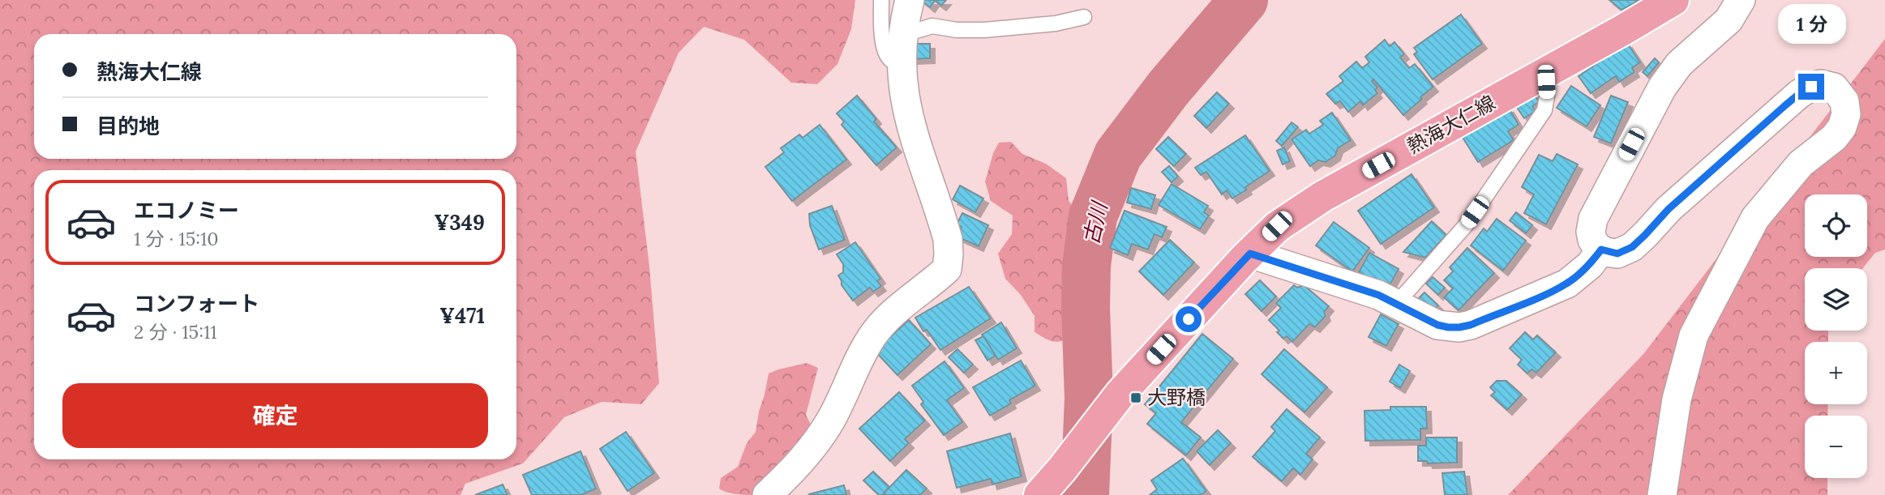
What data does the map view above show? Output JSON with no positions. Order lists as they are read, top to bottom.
{
  "streets": {
    "main road": ["熱海大仁線"]
  },
  "water": ["古川"],
  "places": {
    "transit": ["大野橋"]
  },
  "page": {
    "bubble": "1 分",
    "banner": ["熱海大仁線", "目的地"],
    "list": [
      {
        "name": "エコノミー",
        "note": "1 分 · 15:10",
        "value": "¥349"
      },
      {
        "name": "コンフォート",
        "note": "2 分 · 15:11",
        "value": "¥471"
      }
    ],
    "map_buttons": ["+", "−"],
    "buttons": "確定"
  }
}
